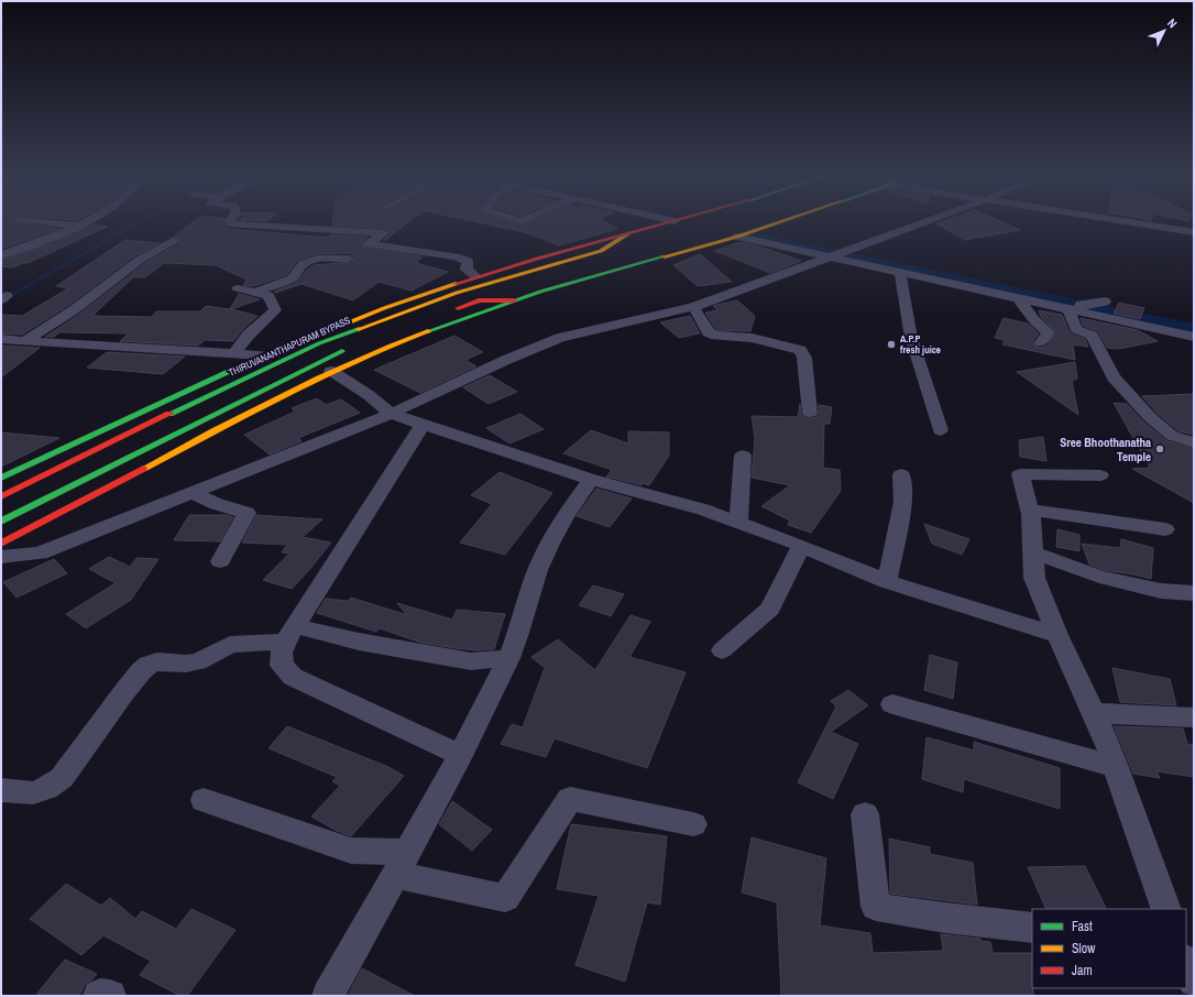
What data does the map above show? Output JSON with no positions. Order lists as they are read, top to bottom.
{
  "streets": {
    "main road": ["THIRUVANANTHAPURAM BYPASS"]
  },
  "places": ["A.P.P fresh juice", "Sree Bhoothanatha Temple"],
  "legend": ["Fast", "Slow", "Jam"],
  "north": "top right"
}
